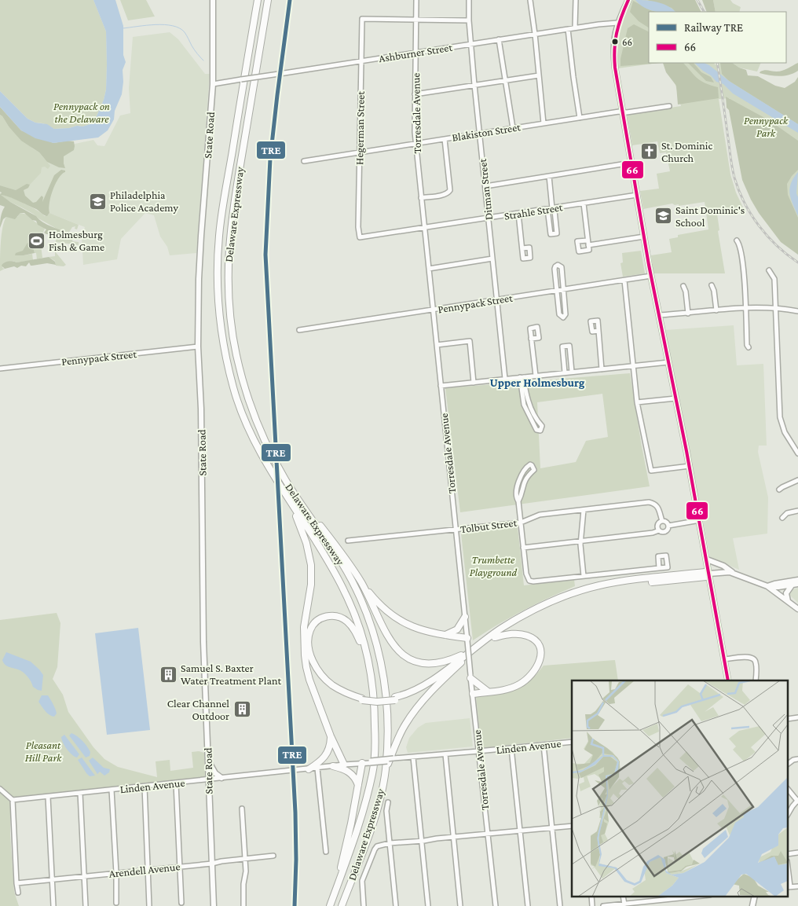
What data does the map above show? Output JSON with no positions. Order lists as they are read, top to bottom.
{
  "streets": {
    "highway": ["Delaware Expressway"],
    "main road": ["State Road"],
    "street": [
      "Ashburner Street",
      "Torresdale Avenue",
      "Hegerman Street",
      "Blakiston Street",
      "Ditman Street",
      "Strahle Street",
      "Pennypack Street",
      "Tolbut Street",
      "Linden Avenue",
      "Arendell Avenue"
    ]
  },
  "crossings": [
    ["Ashburner Street", "Torresdale Avenue"],
    ["Ashburner Street", "Hegerman Street"],
    ["Ashburner Street", "State Road"],
    ["Ashburner Street", "Ditman Street"],
    ["Torresdale Avenue", "Hegerman Street"],
    ["Torresdale Avenue", "Blakiston Street"],
    ["Torresdale Avenue", "Strahle Street"],
    ["Torresdale Avenue", "Pennypack Street"],
    ["Torresdale Avenue", "Tolbut Street"],
    ["Torresdale Avenue", "Linden Avenue"],
    ["Hegerman Street", "Blakiston Street"],
    ["Hegerman Street", "Strahle Street"],
    ["Blakiston Street", "Ditman Street"],
    ["State Road", "Pennypack Street"],
    ["State Road", "Linden Avenue"],
    ["State Road", "Arendell Avenue"],
    ["Ditman Street", "Strahle Street"],
    ["Ditman Street", "Pennypack Street"]
  ],
  "districts": ["Upper Holmesburg"],
  "parks": [
    "Pennypack on the Delaware",
    "Pennypack Park",
    "Trumbette Playground",
    "Pleasant Hill Park"
  ],
  "places": {
    "other": ["66"],
    "church": ["St. Dominic Church"],
    "school or university": ["Philadelphia Police Academy", "Saint Dominic's School"],
    "sports": ["Holmesburg Fish & Game"],
    "building": ["Samuel S. Baxter Water Treatment Plant", "Clear Channel Outdoor"]
  },
  "lines": ["rail line TRE", "transit line 66"],
  "legend": ["Railway TRE", "66"]
}
